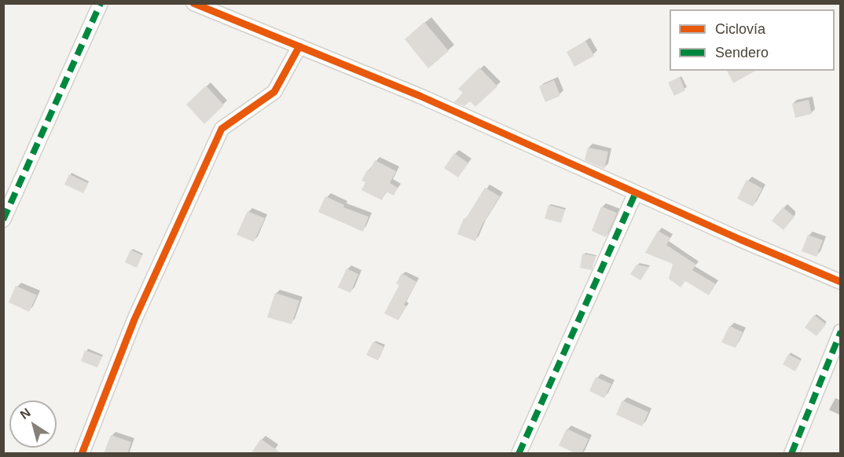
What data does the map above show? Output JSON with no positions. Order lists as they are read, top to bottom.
{
  "legend": ["Ciclovía", "Sendero"],
  "north": "top left"
}
